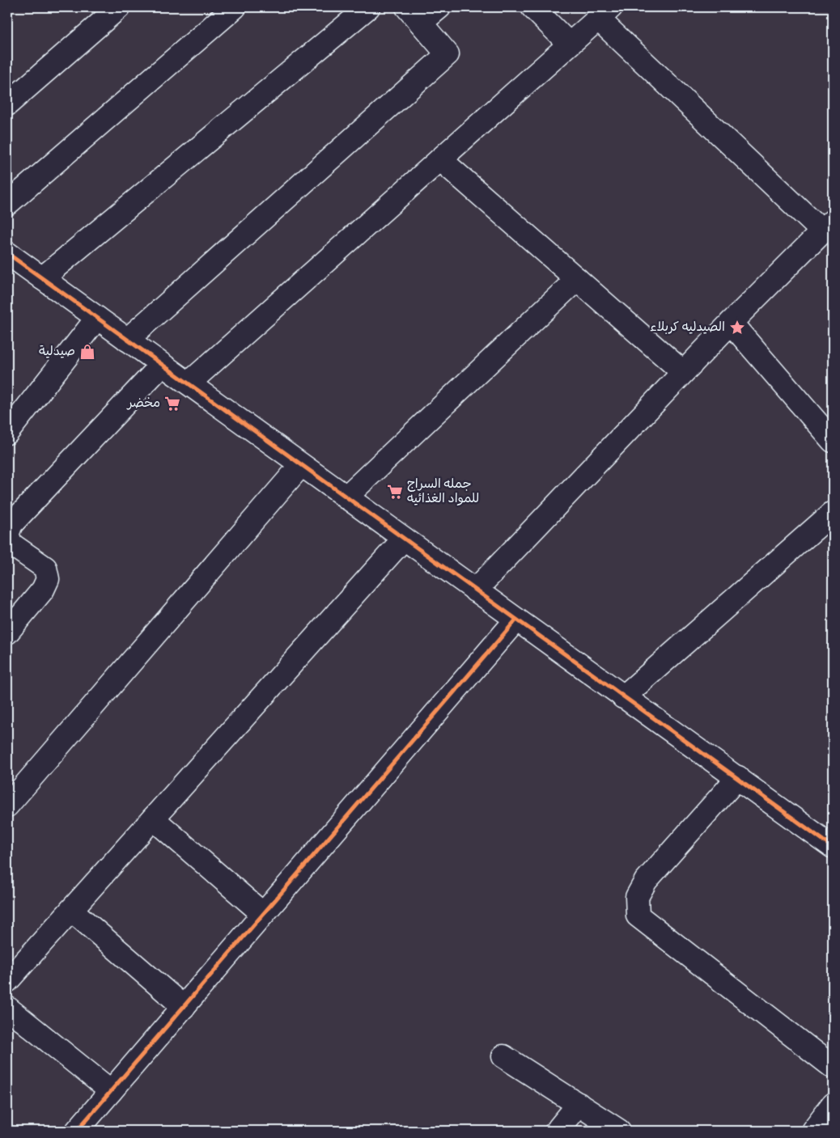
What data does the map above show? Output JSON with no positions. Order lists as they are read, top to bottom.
{
  "places": {
    "place": ["الصيدليه كربلاء"],
    "shop": ["صيدلية"],
    "supermarket": ["مخضر", "جمله السراج للمواد الغذائيه"]
  }
}
